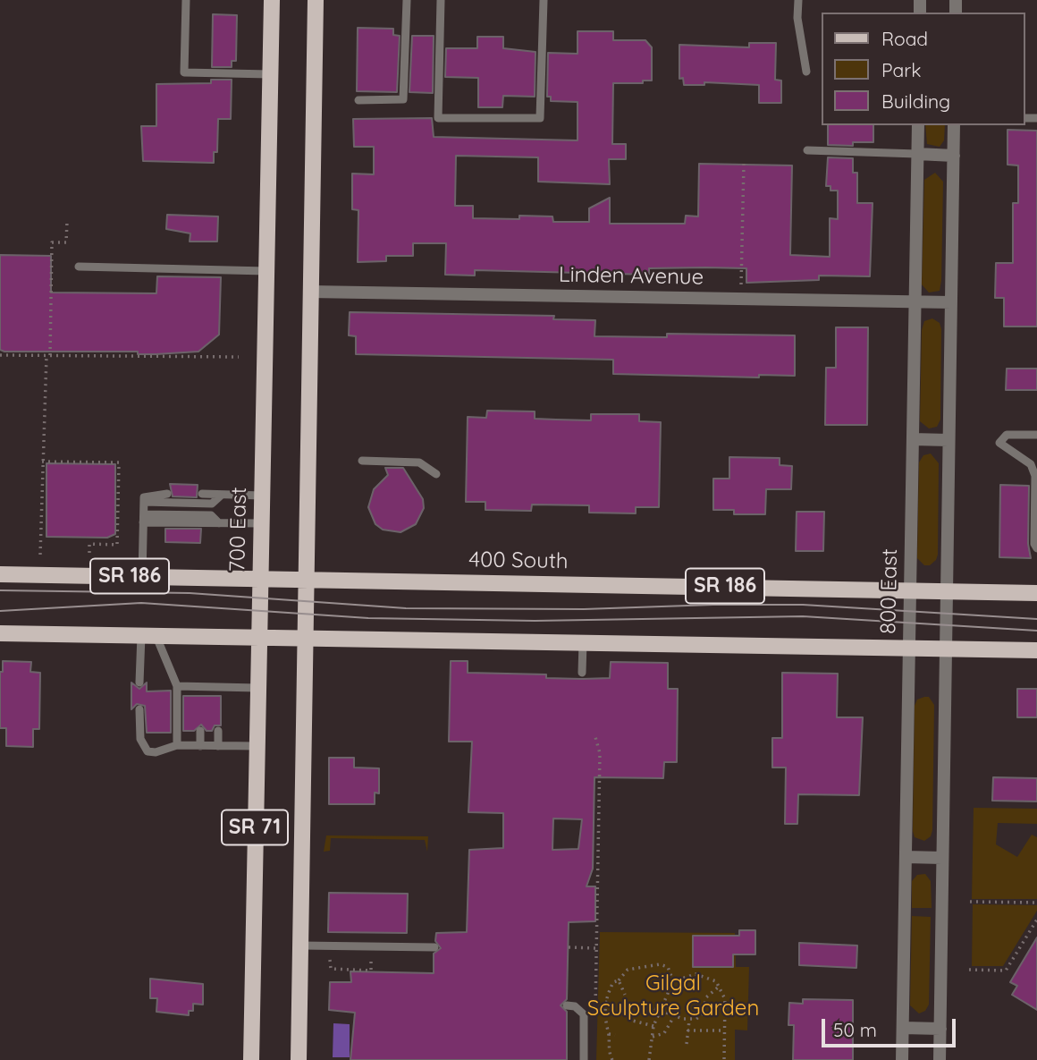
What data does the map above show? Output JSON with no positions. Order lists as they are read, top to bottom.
{
  "streets": {
    "main road": [
      "700 East",
      "400 South",
      "SR 186",
      "SR 71"
    ],
    "street": ["Linden Avenue", "800 East"]
  },
  "crossings": [
    ["Linden Avenue", "800 East"],
    ["700 East", "400 South"],
    ["400 South", "800 East"],
    ["400 South", "SR 71"]
  ],
  "parks": ["Gilgal Sculpture Garden"],
  "legend": ["Road", "Park", "Building"],
  "scale_bar": "50 m"
}
